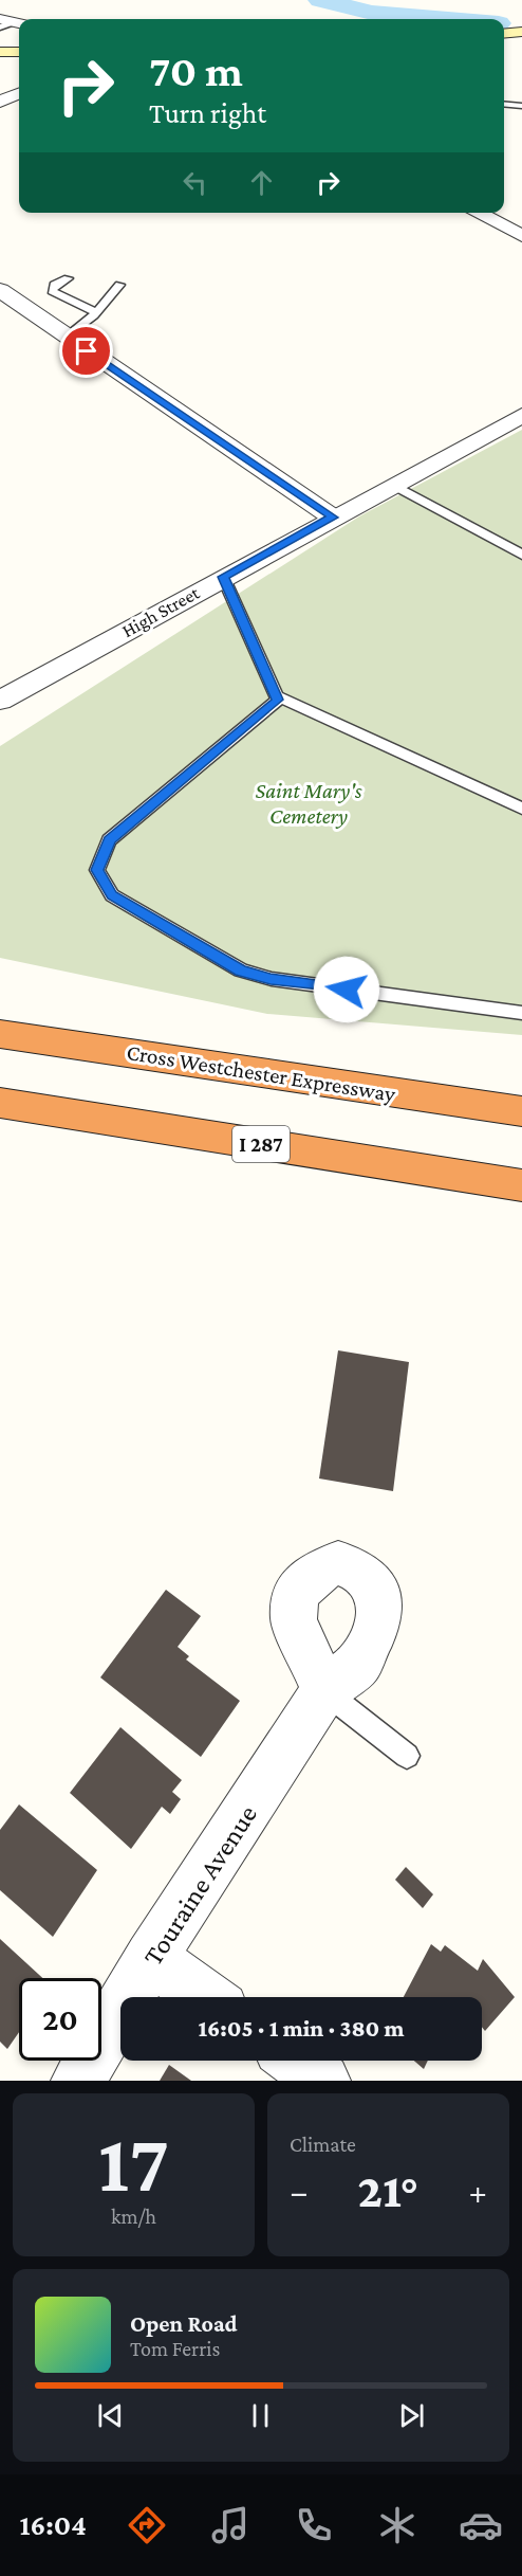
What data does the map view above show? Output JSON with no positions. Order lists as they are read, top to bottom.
{
  "streets": {
    "highway": ["Cross Westchester Expressway", "I 287"],
    "street": ["High Street", "Touraine Avenue"]
  },
  "parks": ["Saint Mary's Cemetery"],
  "page": {
    "turn": ["70 m", "Turn right"],
    "limit": "20",
    "trip": "16:05 · 1 min · 380 m",
    "tile": [
      ["17", "km/h"],
      "Climate"
    ],
    "heat": ["−", "21°", "+"],
    "song": ["Open Road", "Tom Ferris"],
    "tabs": "16:04"
  }
}
